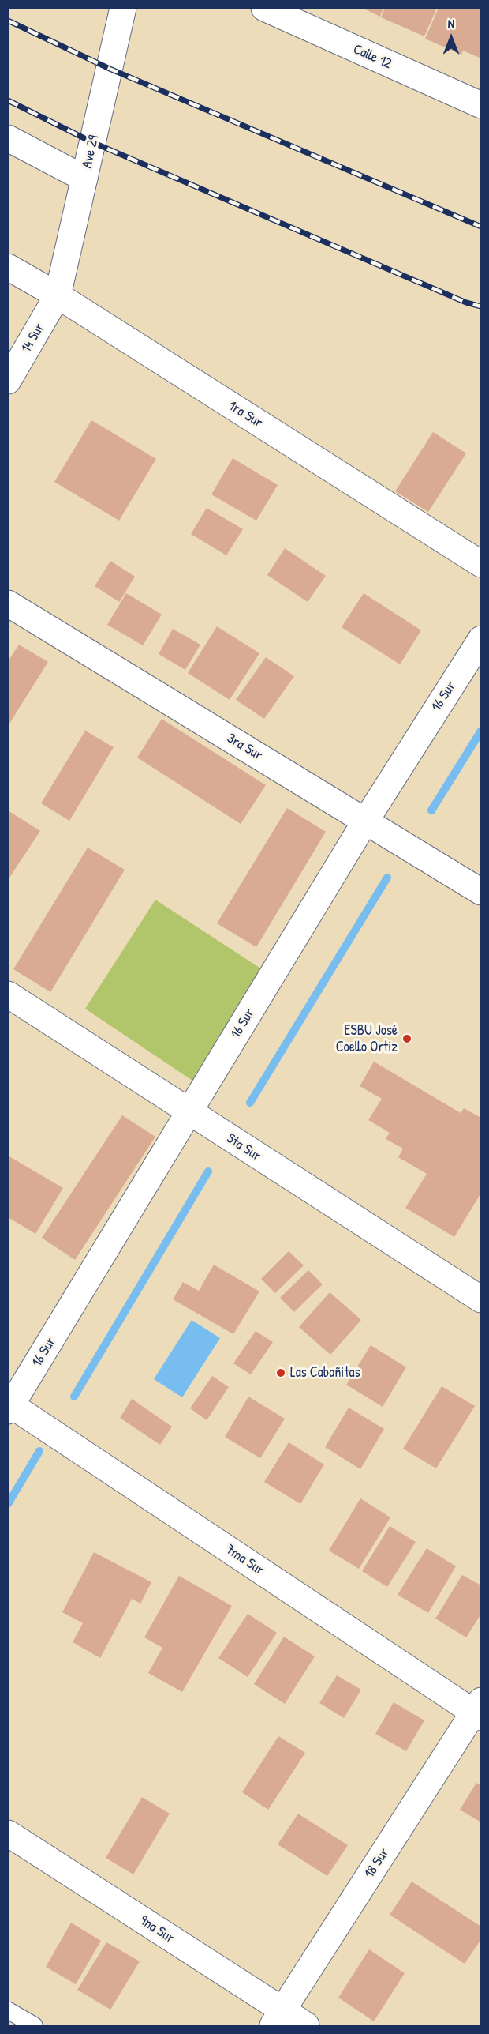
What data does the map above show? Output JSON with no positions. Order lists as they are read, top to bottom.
{
  "streets": {
    "street": [
      "Calle 12",
      "Ave 29",
      "14 Sur",
      "1ra Sur",
      "16 Sur",
      "3ra Sur",
      "5ta Sur",
      "7ma Sur",
      "18 Sur",
      "9na Sur"
    ]
  },
  "crossings": [
    ["Ave 29", "14 Sur"],
    ["Ave 29", "1ra Sur"],
    ["14 Sur", "1ra Sur"],
    ["16 Sur", "3ra Sur"],
    ["16 Sur", "5ta Sur"],
    ["16 Sur", "7ma Sur"],
    ["7ma Sur", "18 Sur"],
    ["18 Sur", "9na Sur"]
  ],
  "places": ["ESBU José Coello Ortiz", "Las Cabañitas"],
  "north": "top"
}
